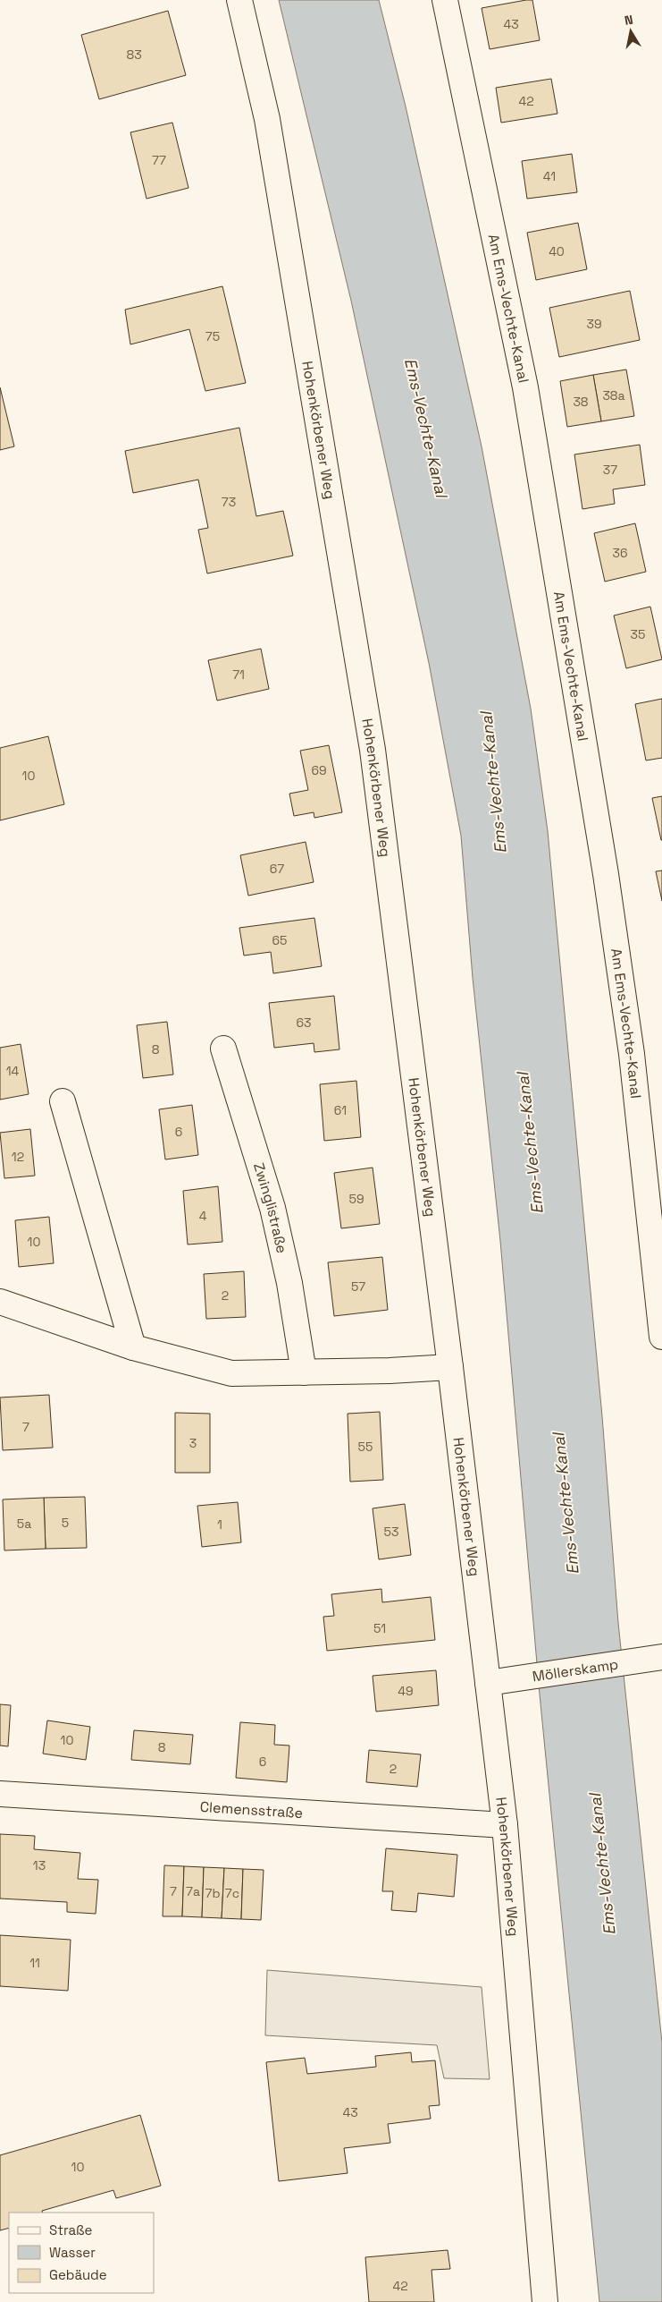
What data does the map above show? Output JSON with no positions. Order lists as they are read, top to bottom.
{
  "streets": {
    "street": [
      "Am Ems-Vechte-Kanal",
      "Hohenkörbener Weg",
      "Zwinglistraße",
      "Möllerskamp",
      "Clemensstraße"
    ]
  },
  "crossings": [
    ["Hohenkörbener Weg", "Möllerskamp"],
    ["Hohenkörbener Weg", "Clemensstraße"]
  ],
  "water": ["Ems-Vechte-Kanal"],
  "house_numbers": [
    "43",
    "83",
    "42",
    "77",
    "41",
    "40",
    "39",
    "75",
    "38a",
    "38",
    "37",
    "73",
    "36",
    "35",
    "71",
    "69",
    "10",
    "67",
    "65",
    "63",
    "8",
    "14",
    "61",
    "6",
    "12",
    "59",
    "4",
    "10",
    "57",
    "2",
    "7",
    "3",
    "55",
    "5",
    "5a",
    "1",
    "53",
    "51",
    "49",
    "10",
    "8",
    "6",
    "2",
    "13",
    "7",
    "7a",
    "7b",
    "7c",
    "11",
    "43",
    "10",
    "42"
  ],
  "legend": ["Straße", "Wasser", "Gebäude"],
  "north": "top"
}
